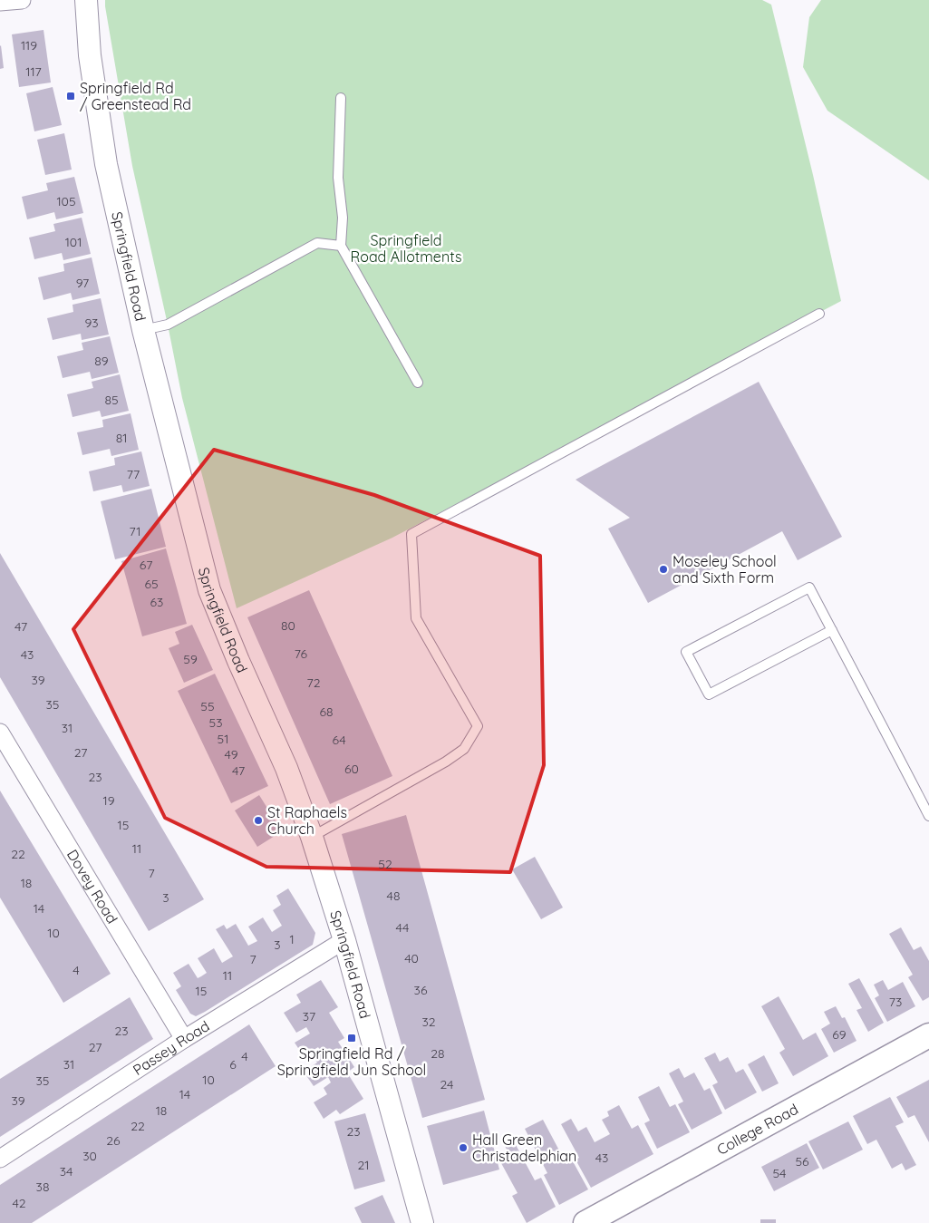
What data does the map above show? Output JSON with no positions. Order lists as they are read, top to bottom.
{
  "streets": {
    "main road": ["College Road"],
    "street": ["Springfield Road", "Dovey Road", "Passey Road"]
  },
  "crossings": [
    ["Springfield Road", "Passey Road"],
    ["Dovey Road", "Passey Road"]
  ],
  "parks": ["Springfield Road Allotments"],
  "places": {
    "transit": ["Springfield Rd / Greenstead Rd", "Springfield Rd / Springfield Jun School"],
    "other": ["Moseley School and Sixth Form", "St Raphaels Church", "Hall Green Christadelphian"]
  },
  "house_numbers": [
    "119",
    "117",
    "105",
    "101",
    "97",
    "93",
    "89",
    "85",
    "81",
    "77",
    "71",
    "67",
    "65",
    "63",
    "80",
    "47",
    "76",
    "43",
    "59",
    "39",
    "72",
    "35",
    "55",
    "68",
    "53",
    "31",
    "51",
    "64",
    "27",
    "49",
    "60",
    "47",
    "23",
    "19",
    "15",
    "11",
    "22",
    "52",
    "7",
    "18",
    "48",
    "3",
    "14",
    "44",
    "10",
    "1",
    "3",
    "40",
    "7",
    "4",
    "11",
    "36",
    "15",
    "73",
    "37",
    "32",
    "23",
    "69",
    "27",
    "28",
    "4",
    "31",
    "6",
    "10",
    "35",
    "24",
    "14",
    "39",
    "18",
    "22",
    "23",
    "26",
    "30",
    "43",
    "56",
    "21",
    "34",
    "54",
    "38",
    "42"
  ]
}
